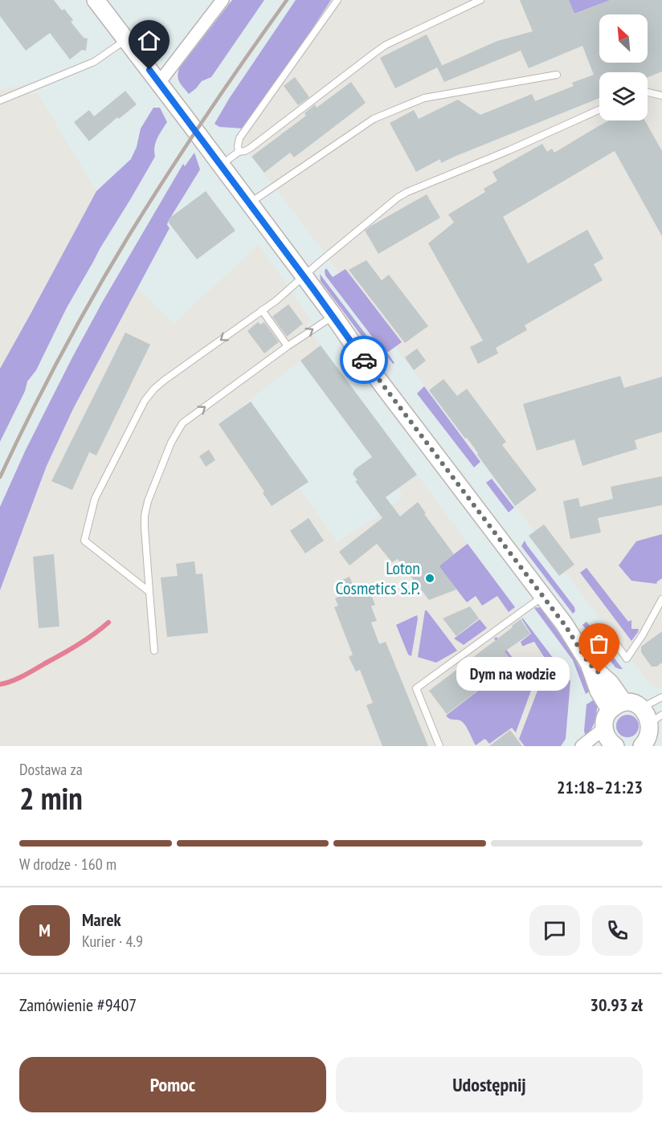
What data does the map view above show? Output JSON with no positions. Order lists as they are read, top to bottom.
{
  "places": ["Loton Cosmetics S.P.", "Dym na wodzie"],
  "north": "top left",
  "page": {
    "bubble": "Dym na wodzie",
    "heading": ["2 min", "Dostawa za", "21:18–21:23"],
    "panel": [
      "Marek",
      "Kurier · 4.9",
      "Zamówienie #9407",
      "30.93 zł"
    ],
    "bar": "W drodze · 160 m",
    "round": "M",
    "buttons": ["Pomoc", "Udostępnij"]
  }
}
